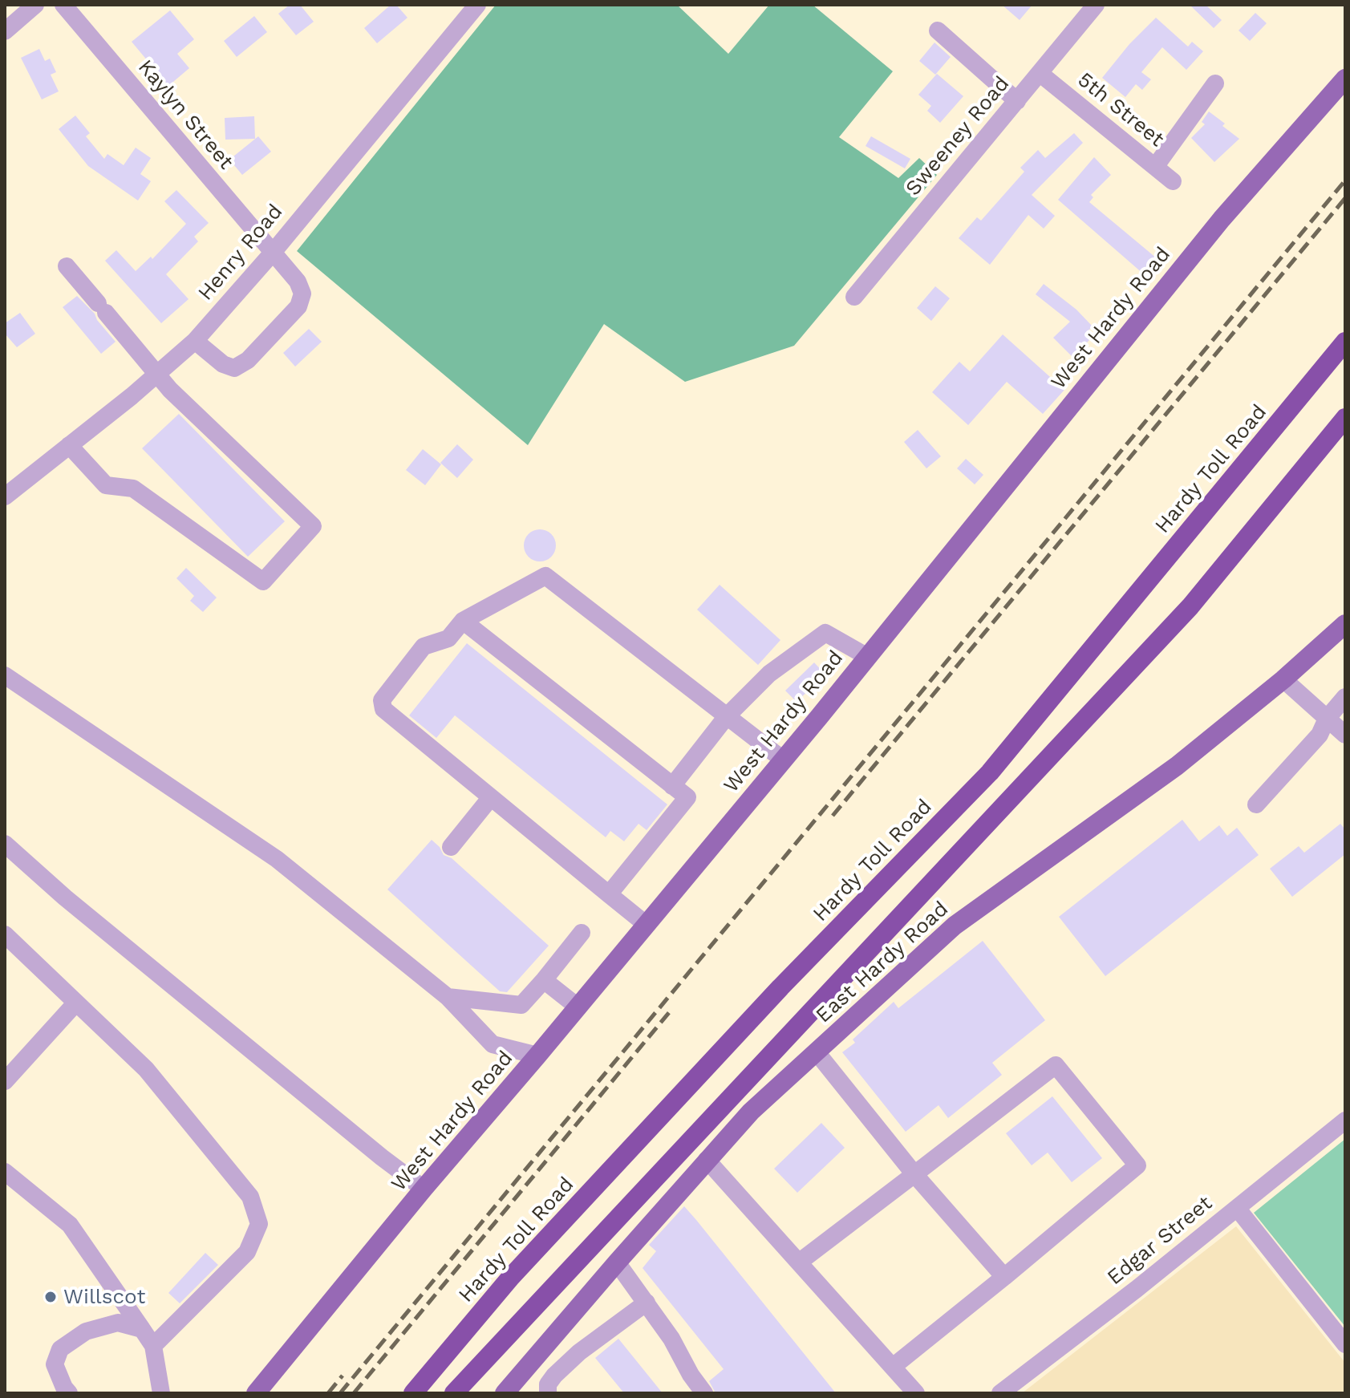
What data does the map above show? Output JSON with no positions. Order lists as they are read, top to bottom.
{
  "streets": {
    "highway": ["Hardy Toll Road"],
    "main road": ["West Hardy Road", "East Hardy Road"],
    "street": [
      "5th Street",
      "Kaylyn Street",
      "Sweeney Road",
      "Henry Road",
      "Edgar Street"
    ]
  },
  "crossings": [
    ["5th Street", "Sweeney Road"],
    ["Kaylyn Street", "Henry Road"]
  ],
  "places": ["Willscot"]
}
